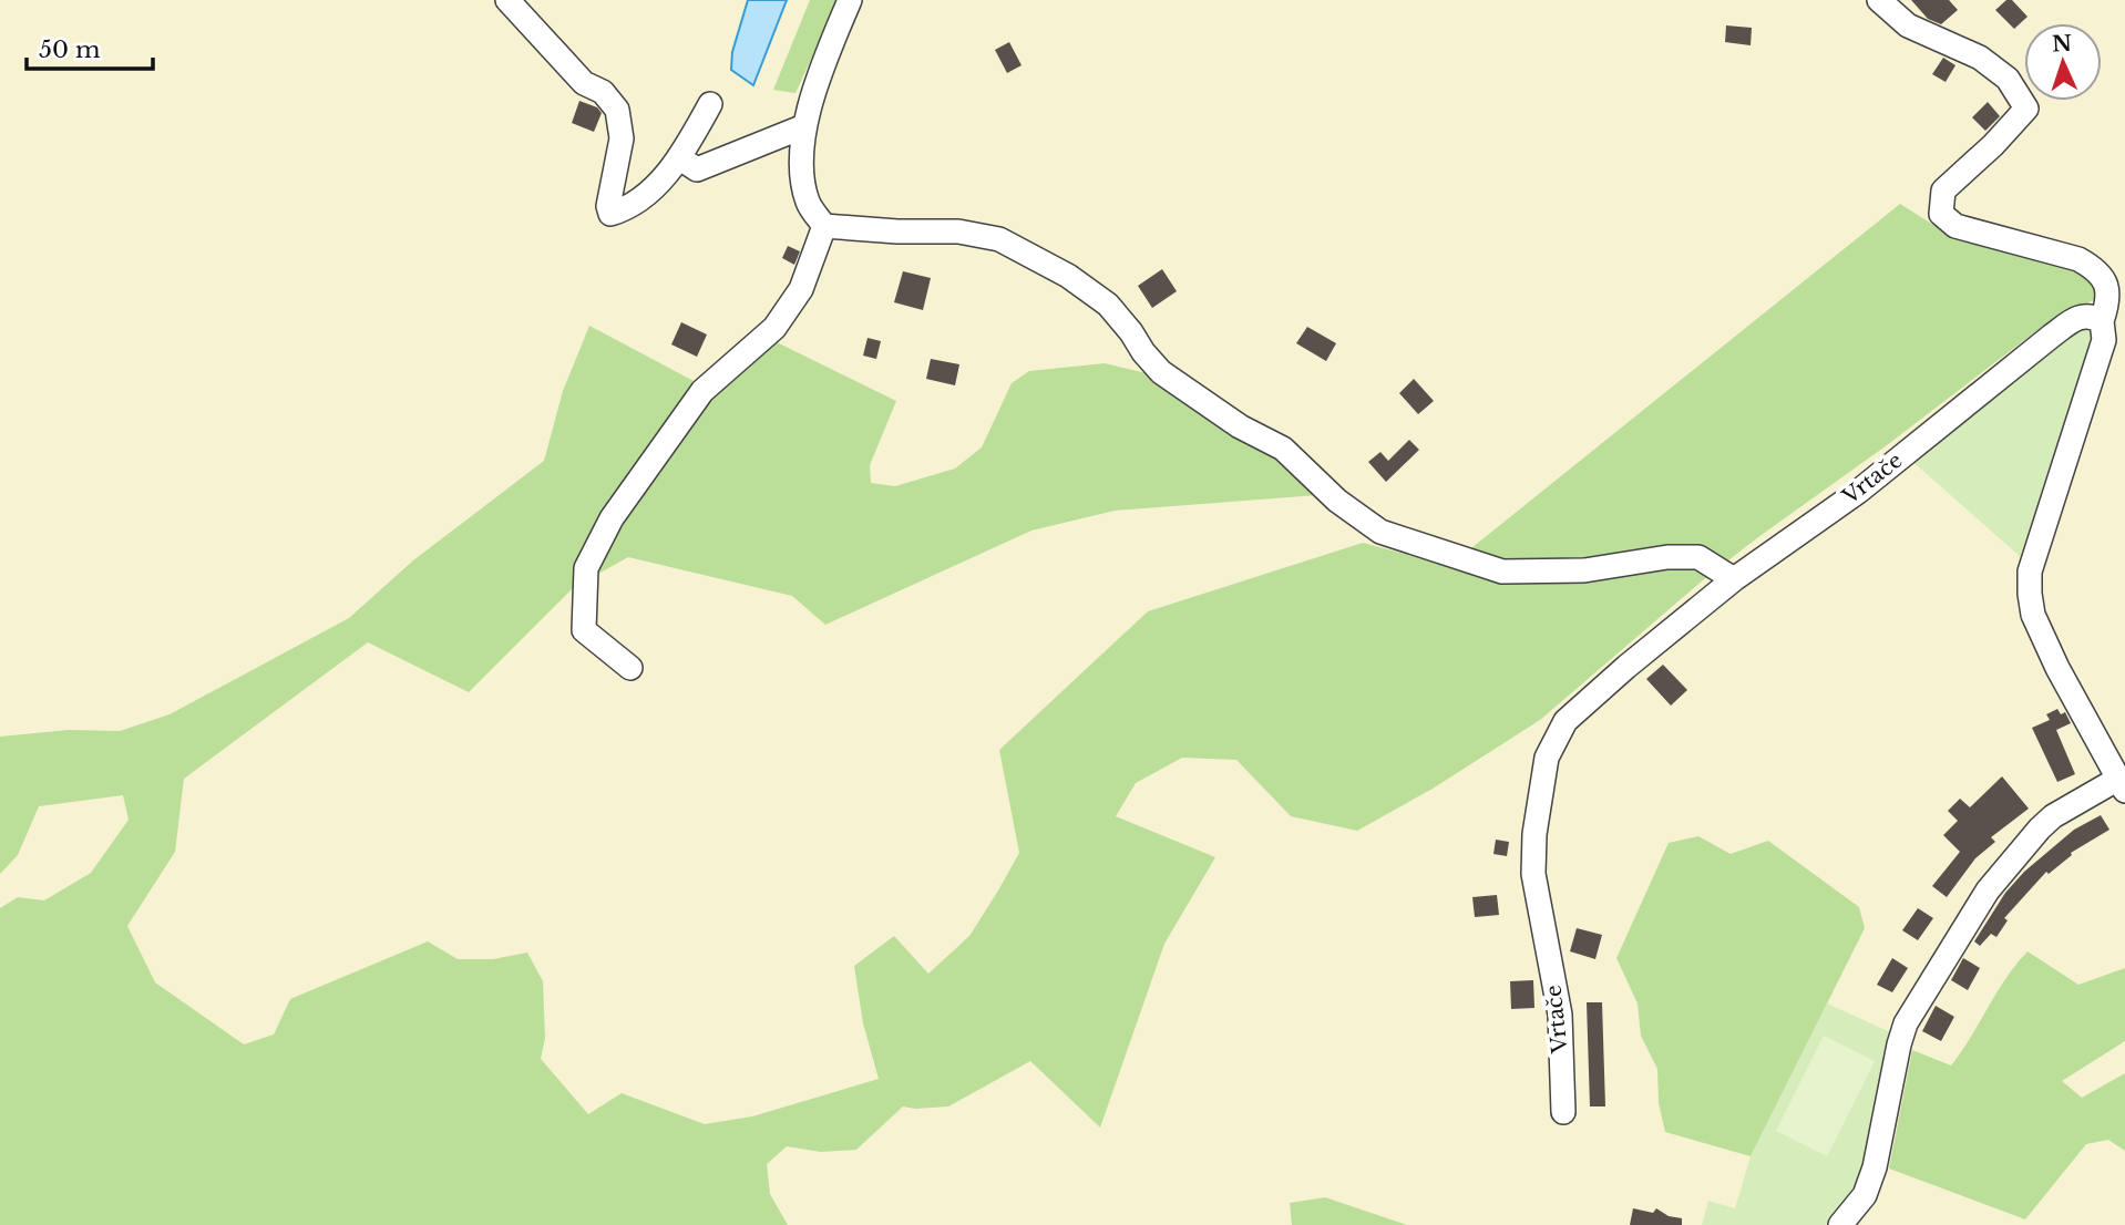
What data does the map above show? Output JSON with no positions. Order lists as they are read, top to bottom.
{
  "streets": {
    "street": ["Vrtače"]
  },
  "scale_bar": "50 m",
  "north": "top"
}
